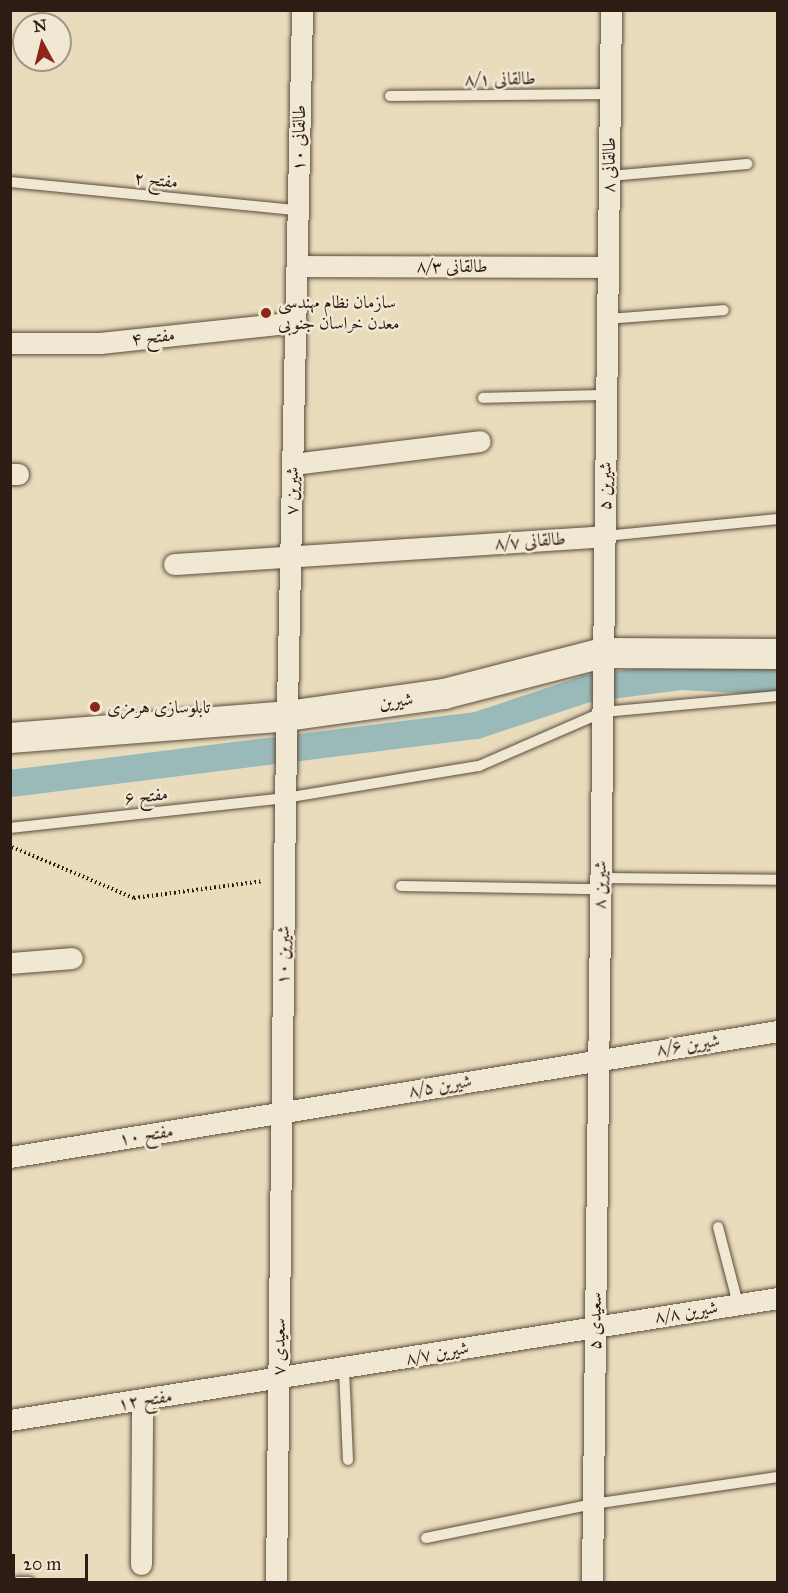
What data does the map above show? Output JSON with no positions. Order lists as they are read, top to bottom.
{
  "streets": {
    "street": [
      "طالقانی ۱۰",
      "طالقانی ۸",
      "طالقانی ۸/۳",
      "مفتح ۴",
      "شیرین ۵",
      "شیرین ۷",
      "طالقانی ۸/۷",
      "شیرین",
      "شیرین ۸",
      "شیرین ۱۰",
      "شیرین ۸/۶",
      "شیرین ۸/۵",
      "مفتح ۱۰",
      "شیرین ۸/۸",
      "سعیدی ۵",
      "سعیدی ۷",
      "شیرین ۸/۷",
      "مفتح ۱۲"
    ],
    "lane": ["طالقانی ۸/۱", "مفتح ۲", "مفتح ۶"]
  },
  "crossings": [
    ["طالقانی ۸/۱", "طالقانی ۸"],
    ["طالقانی ۱۰", "مفتح ۲"],
    ["طالقانی ۱۰", "طالقانی ۸/۳"],
    ["طالقانی ۱۰", "شیرین ۷"],
    ["طالقانی ۸", "طالقانی ۸/۳"],
    ["طالقانی ۸", "شیرین ۵"],
    ["طالقانی ۸/۳", "شیرین ۷"],
    ["مفتح ۴", "شیرین ۷"],
    ["شیرین ۵", "طالقانی ۸/۷"],
    ["شیرین ۵", "شیرین"],
    ["شیرین ۵", "مفتح ۶"],
    ["شیرین ۵", "شیرین ۸"],
    ["شیرین ۷", "طالقانی ۸/۷"],
    ["شیرین ۷", "شیرین"],
    ["شیرین ۷", "مفتح ۶"],
    ["شیرین ۷", "شیرین ۱۰"],
    ["مفتح ۶", "شیرین ۸"],
    ["مفتح ۶", "شیرین ۱۰"],
    ["شیرین ۸", "شیرین ۸/۶"],
    ["شیرین ۸", "شیرین ۸/۵"],
    ["شیرین ۸", "سعیدی ۵"],
    ["شیرین ۱۰", "شیرین ۸/۵"],
    ["شیرین ۱۰", "مفتح ۱۰"],
    ["شیرین ۱۰", "سعیدی ۷"],
    ["شیرین ۸/۶", "شیرین ۸/۵"],
    ["شیرین ۸/۶", "سعیدی ۵"],
    ["شیرین ۸/۵", "مفتح ۱۰"],
    ["شیرین ۸/۵", "سعیدی ۵"],
    ["شیرین ۸/۵", "سعیدی ۷"],
    ["مفتح ۱۰", "سعیدی ۷"],
    ["شیرین ۸/۸", "سعیدی ۵"],
    ["شیرین ۸/۸", "شیرین ۸/۷"],
    ["سعیدی ۵", "شیرین ۸/۷"],
    ["سعیدی ۷", "شیرین ۸/۷"],
    ["سعیدی ۷", "مفتح ۱۲"],
    ["شیرین ۸/۷", "مفتح ۱۲"]
  ],
  "places": ["سازمان نظام مهندسی معدن خراسان جنوبی", "تابلوسازی هرمزی"],
  "scale_bar": "20 m",
  "north": "top"
}
